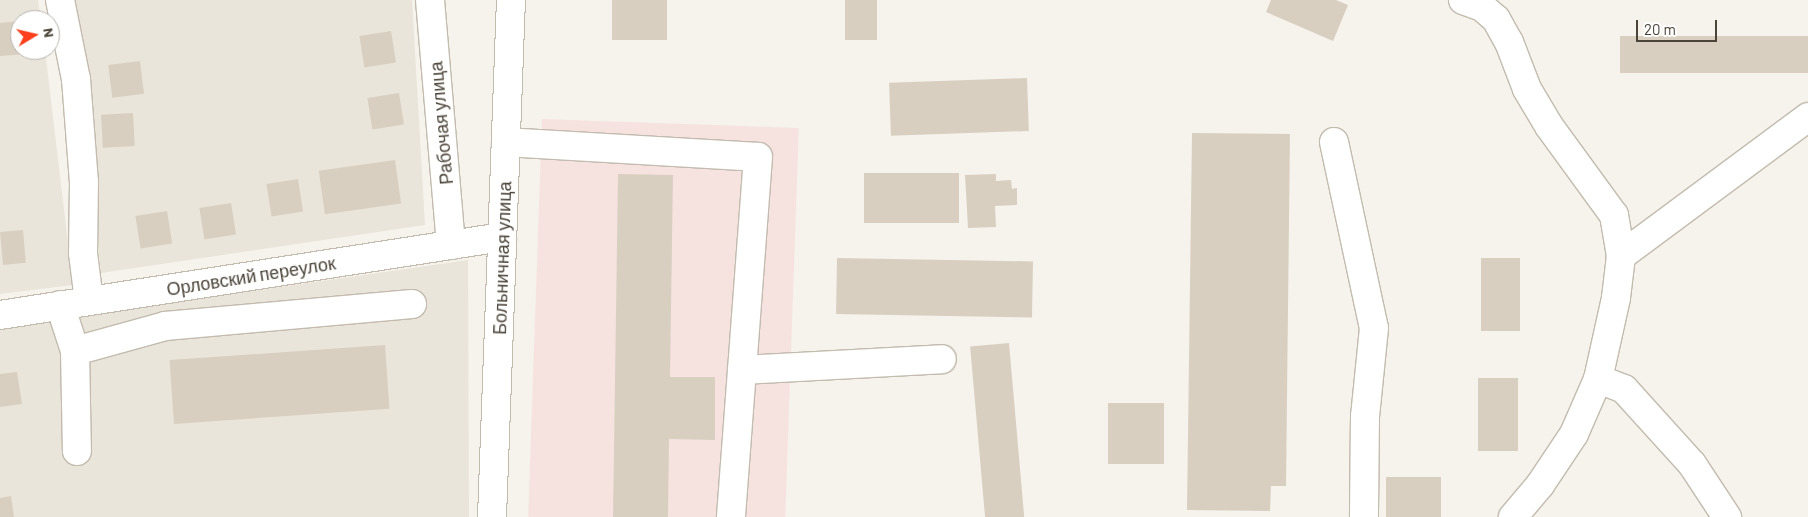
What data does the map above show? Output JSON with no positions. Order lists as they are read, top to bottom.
{
  "streets": {
    "street": ["Рабочая улица", "Больничная улица", "Орловский переулок"]
  },
  "crossings": [
    ["Рабочая улица", "Орловский переулок"],
    ["Больничная улица", "Орловский переулок"]
  ],
  "scale_bar": "20 m",
  "north": "right"
}
